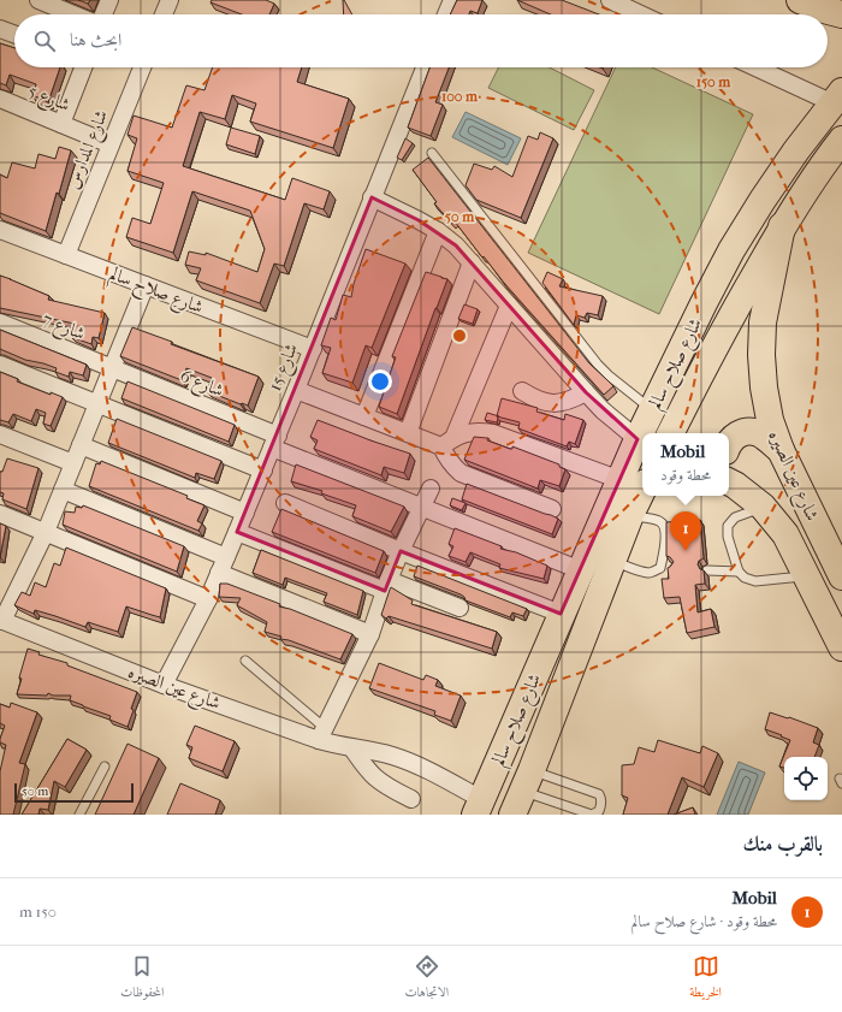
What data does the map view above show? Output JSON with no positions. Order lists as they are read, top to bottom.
{
  "streets": {
    "main road": ["شارع صلاح سالم", "شارع عين الصيره"],
    "street": [
      "شارع 5",
      "شارع المدارس",
      "شارع 7",
      "شارع 15",
      "شارع 6"
    ]
  },
  "crossings": [
    ["شارع 5", "شارع المدارس"],
    ["شارع المدارس", "شارع صلاح سالم"],
    ["شارع صلاح سالم", "شارع 15"],
    ["شارع صلاح سالم", "شارع 6"],
    ["شارع صلاح سالم", "شارع عين الصيره"],
    ["شارع 7", "شارع 6"],
    ["شارع 15", "شارع 6"],
    ["شارع 15", "شارع عين الصيره"]
  ],
  "scale_bar": "50 m",
  "page": {
    "search": "ابحث هنا",
    "popup": ["Mobil", "محطة وقود"],
    "pins": "1",
    "scale": "50 m",
    "heading": "بالقرب منك",
    "list": [
      {
        "mark": "1",
        "name": "Mobil",
        "note": "محطة وقود · شارع صلاح سالم",
        "value": "150 m"
      }
    ],
    "nav": ["الخريطة", "الاتجاهات", "المحفوظات"]
  },
  "rings": ["150 m", "100 m", "50 m"]
}
